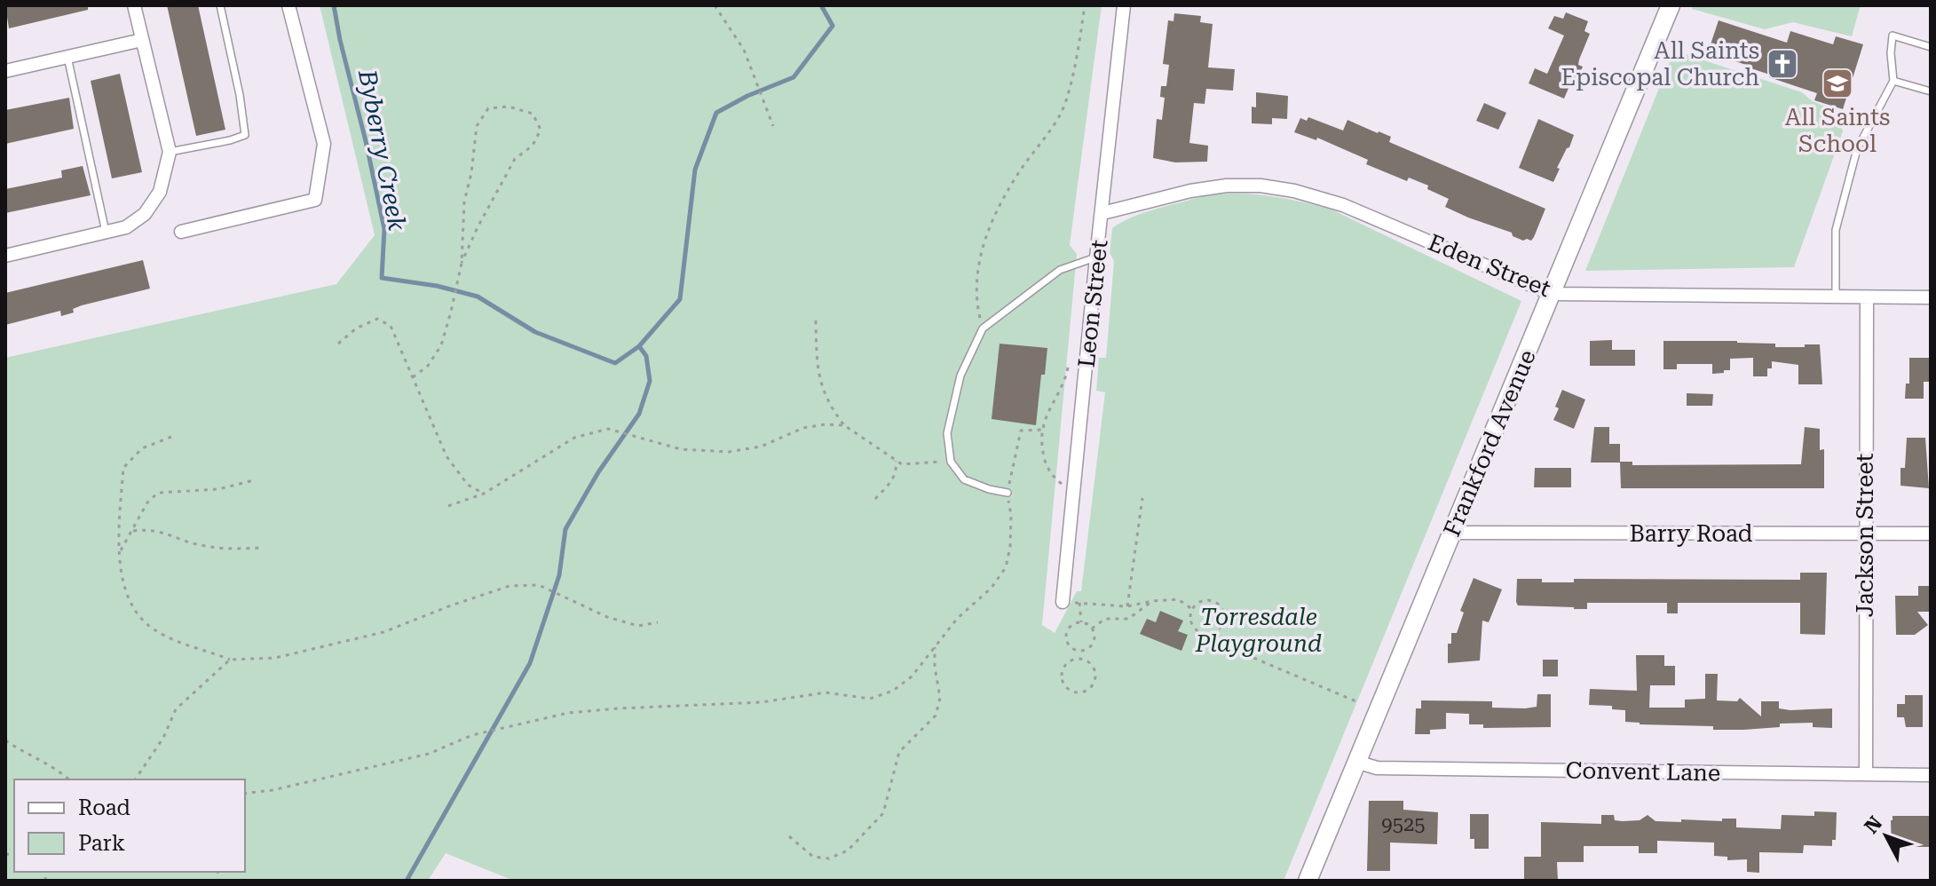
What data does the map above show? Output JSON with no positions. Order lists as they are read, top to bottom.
{
  "streets": {
    "main road": ["Frankford Avenue"],
    "street": [
      "Eden Street",
      "Leon Street",
      "Barry Road",
      "Jackson Street",
      "Convent Lane"
    ]
  },
  "crossings": [
    ["Eden Street", "Leon Street"],
    ["Eden Street", "Frankford Avenue"],
    ["Eden Street", "Jackson Street"],
    ["Frankford Avenue", "Barry Road"],
    ["Frankford Avenue", "Convent Lane"],
    ["Barry Road", "Jackson Street"],
    ["Jackson Street", "Convent Lane"]
  ],
  "water": ["Byberry Creek"],
  "parks": ["Torresdale Playground"],
  "places": {
    "church": ["All Saints Episcopal Church"],
    "school or university": ["All Saints School"]
  },
  "house_numbers": ["9525"],
  "legend": ["Road", "Park"],
  "north": "top left"
}
